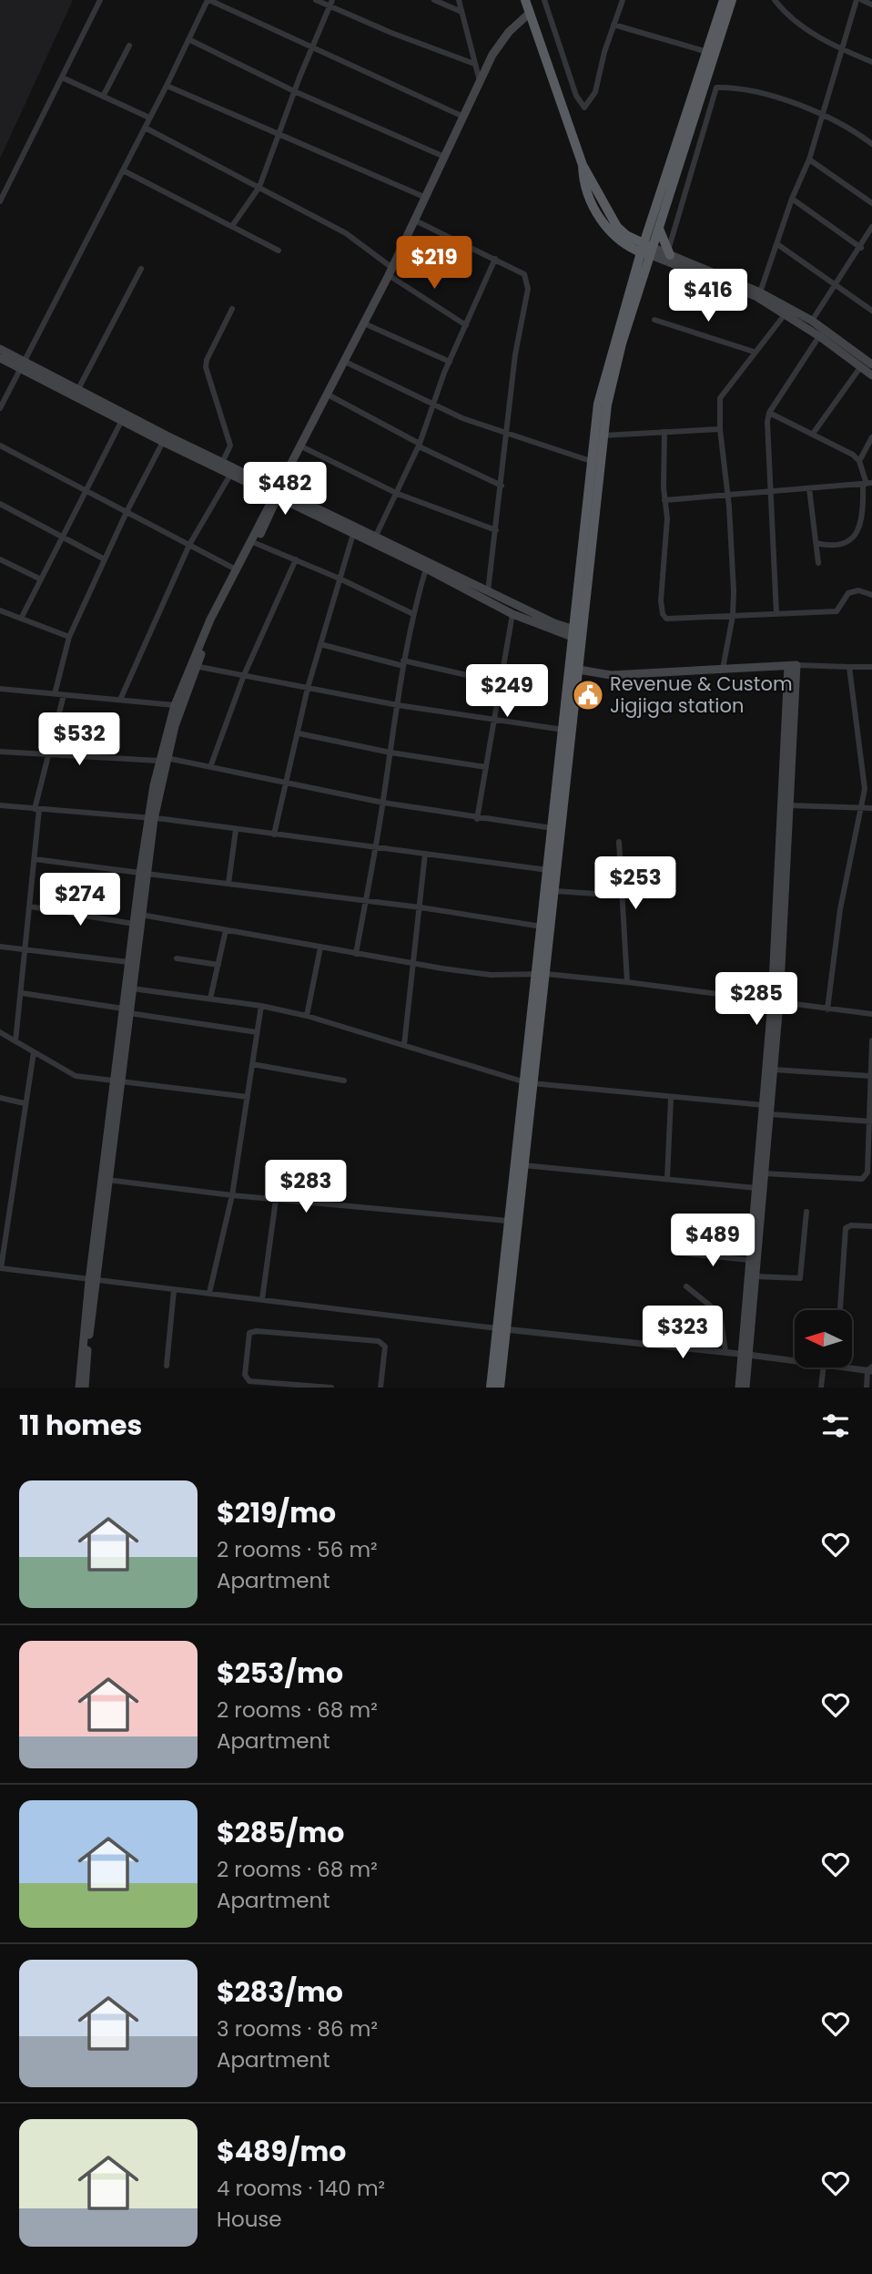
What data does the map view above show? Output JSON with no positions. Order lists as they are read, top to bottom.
{
  "places": {
    "public building": ["Revenue & Custom Jigjiga station"]
  },
  "north": "left",
  "page": {
    "price": [
      "$219",
      "$416",
      "$482",
      "$249",
      "$532",
      "$253",
      "$274",
      "$285",
      "$283",
      "$489",
      "$323"
    ],
    "heading": "11 homes",
    "list": [
      {
        "name": "$219/mo",
        "note": "2 rooms · 56 m² · Apartment"
      },
      {
        "name": "$253/mo",
        "note": "2 rooms · 68 m² · Apartment"
      },
      {
        "name": "$285/mo",
        "note": "2 rooms · 68 m² · Apartment"
      },
      {
        "name": "$283/mo",
        "note": "3 rooms · 86 m² · Apartment"
      },
      {
        "name": "$489/mo",
        "note": "4 rooms · 140 m² · House"
      }
    ]
  }
}
